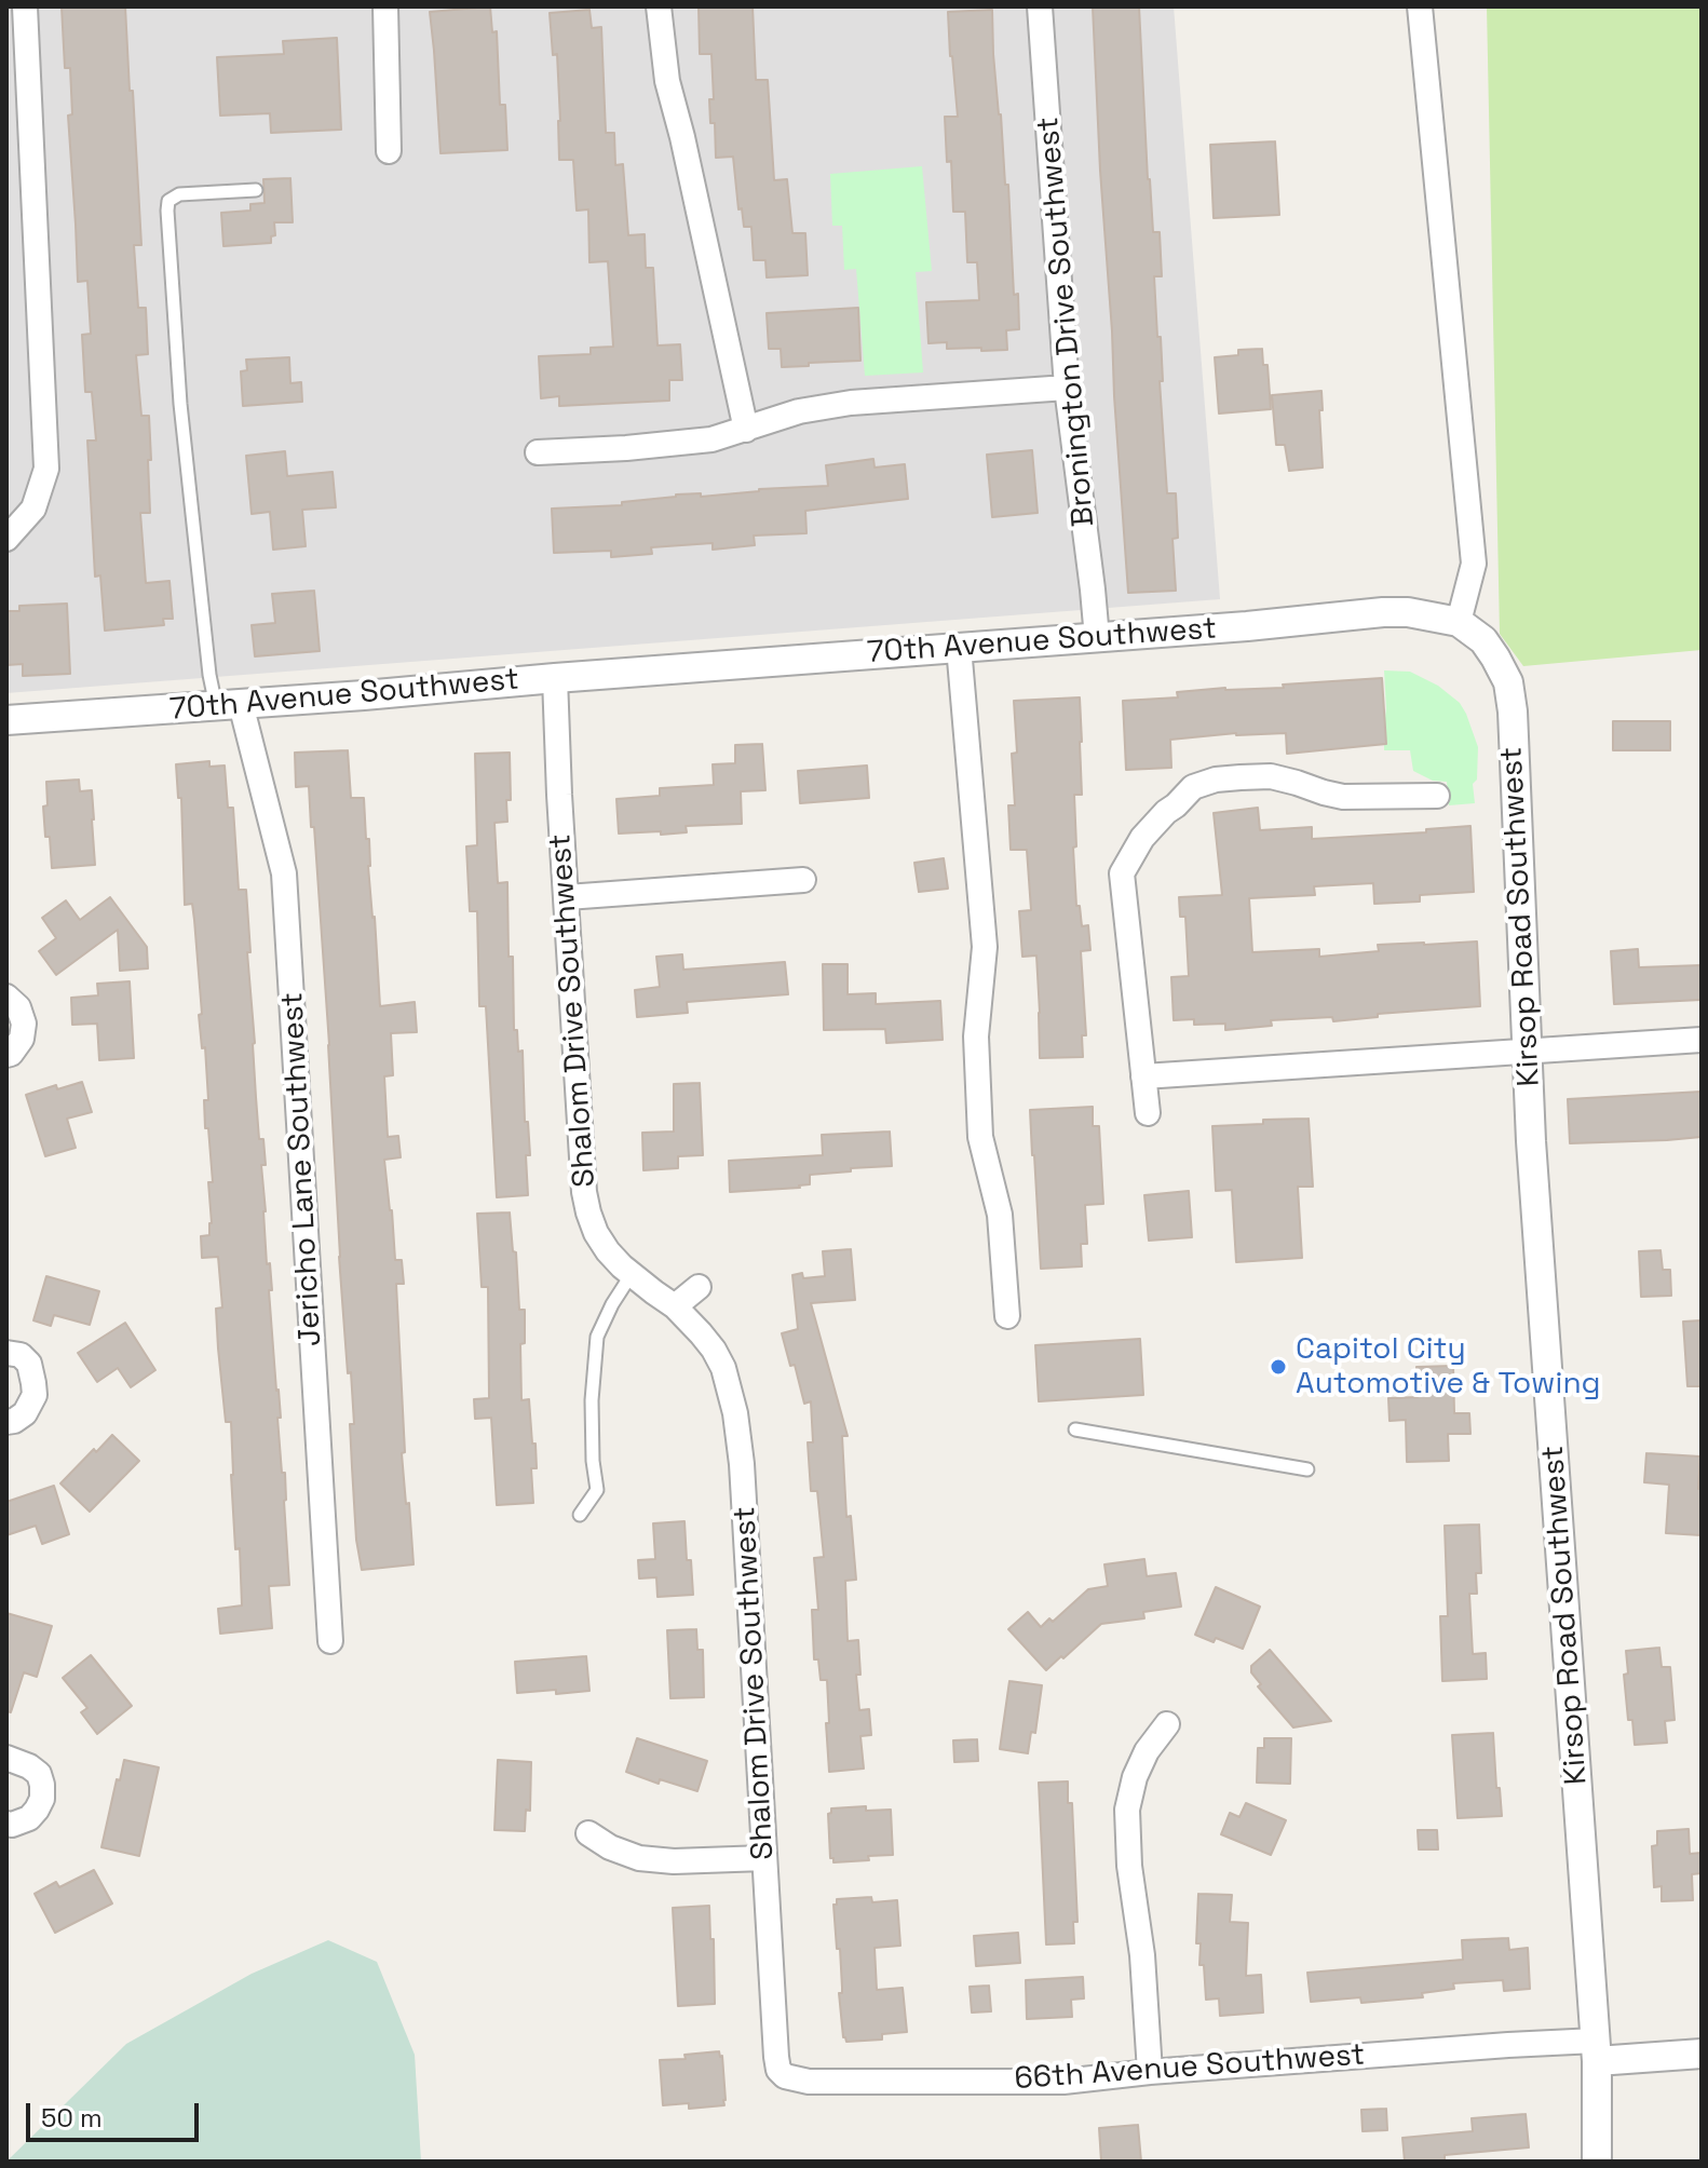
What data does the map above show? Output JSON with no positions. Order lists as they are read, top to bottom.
{
  "streets": {
    "street": [
      "Bronington Drive Southwest",
      "70th Avenue Southwest",
      "Kirsop Road Southwest",
      "Shalom Drive Southwest",
      "Jericho Lane Southwest",
      "66th Avenue Southwest"
    ]
  },
  "crossings": [
    ["Bronington Drive Southwest", "70th Avenue Southwest"],
    ["70th Avenue Southwest", "Kirsop Road Southwest"],
    ["70th Avenue Southwest", "Shalom Drive Southwest"],
    ["70th Avenue Southwest", "Jericho Lane Southwest"],
    ["Kirsop Road Southwest", "66th Avenue Southwest"],
    ["Shalom Drive Southwest", "66th Avenue Southwest"]
  ],
  "places": ["Capitol City Automotive & Towing"],
  "scale_bar": "50 m"
}
